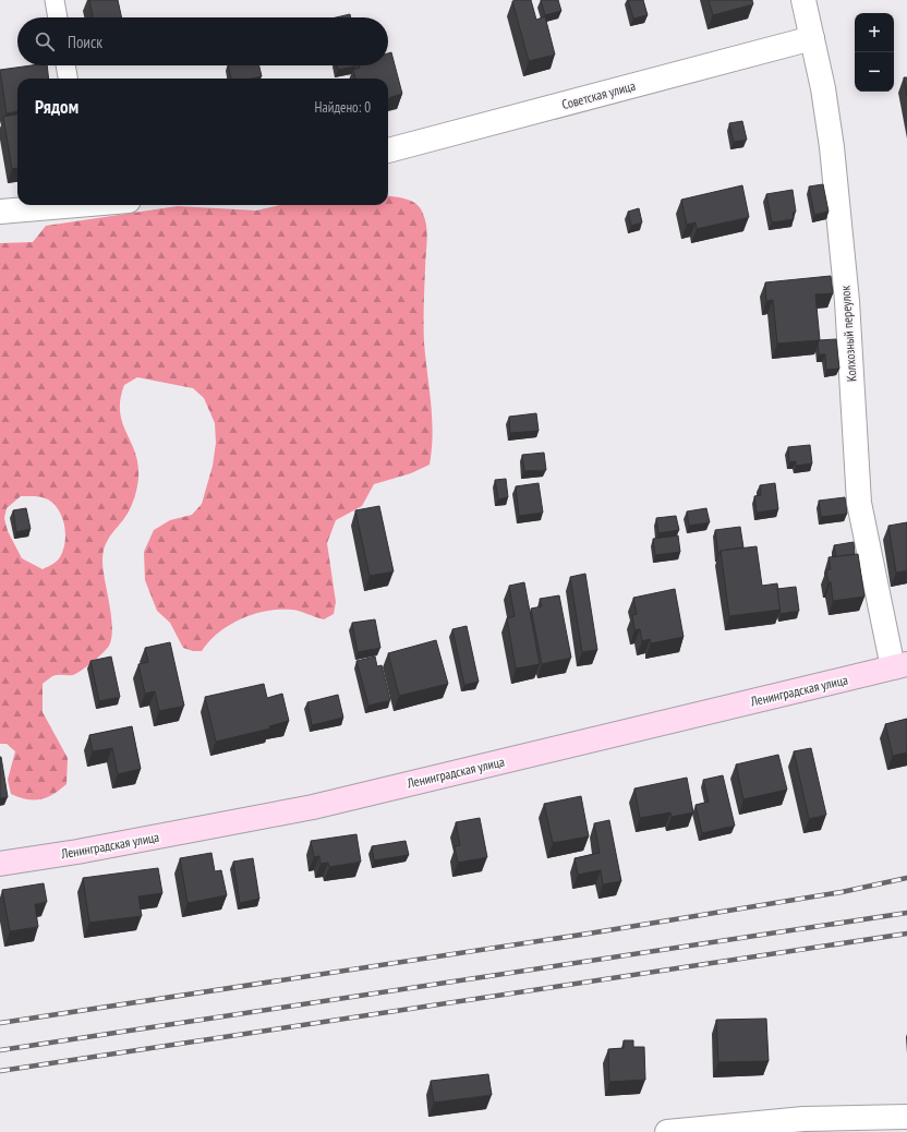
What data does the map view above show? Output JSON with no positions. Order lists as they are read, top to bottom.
{
  "streets": {
    "main road": ["Ленинградская улица"],
    "street": ["Советская улица", "Колхозный переулок"]
  },
  "crossings": [
    ["Советская улица", "Колхозный переулок"],
    ["Колхозный переулок", "Ленинградская улица"]
  ],
  "page": {
    "map_buttons": ["+", "−"],
    "search": "Поиск",
    "heading": ["Рядом", "Найдено: 0"]
  }
}
